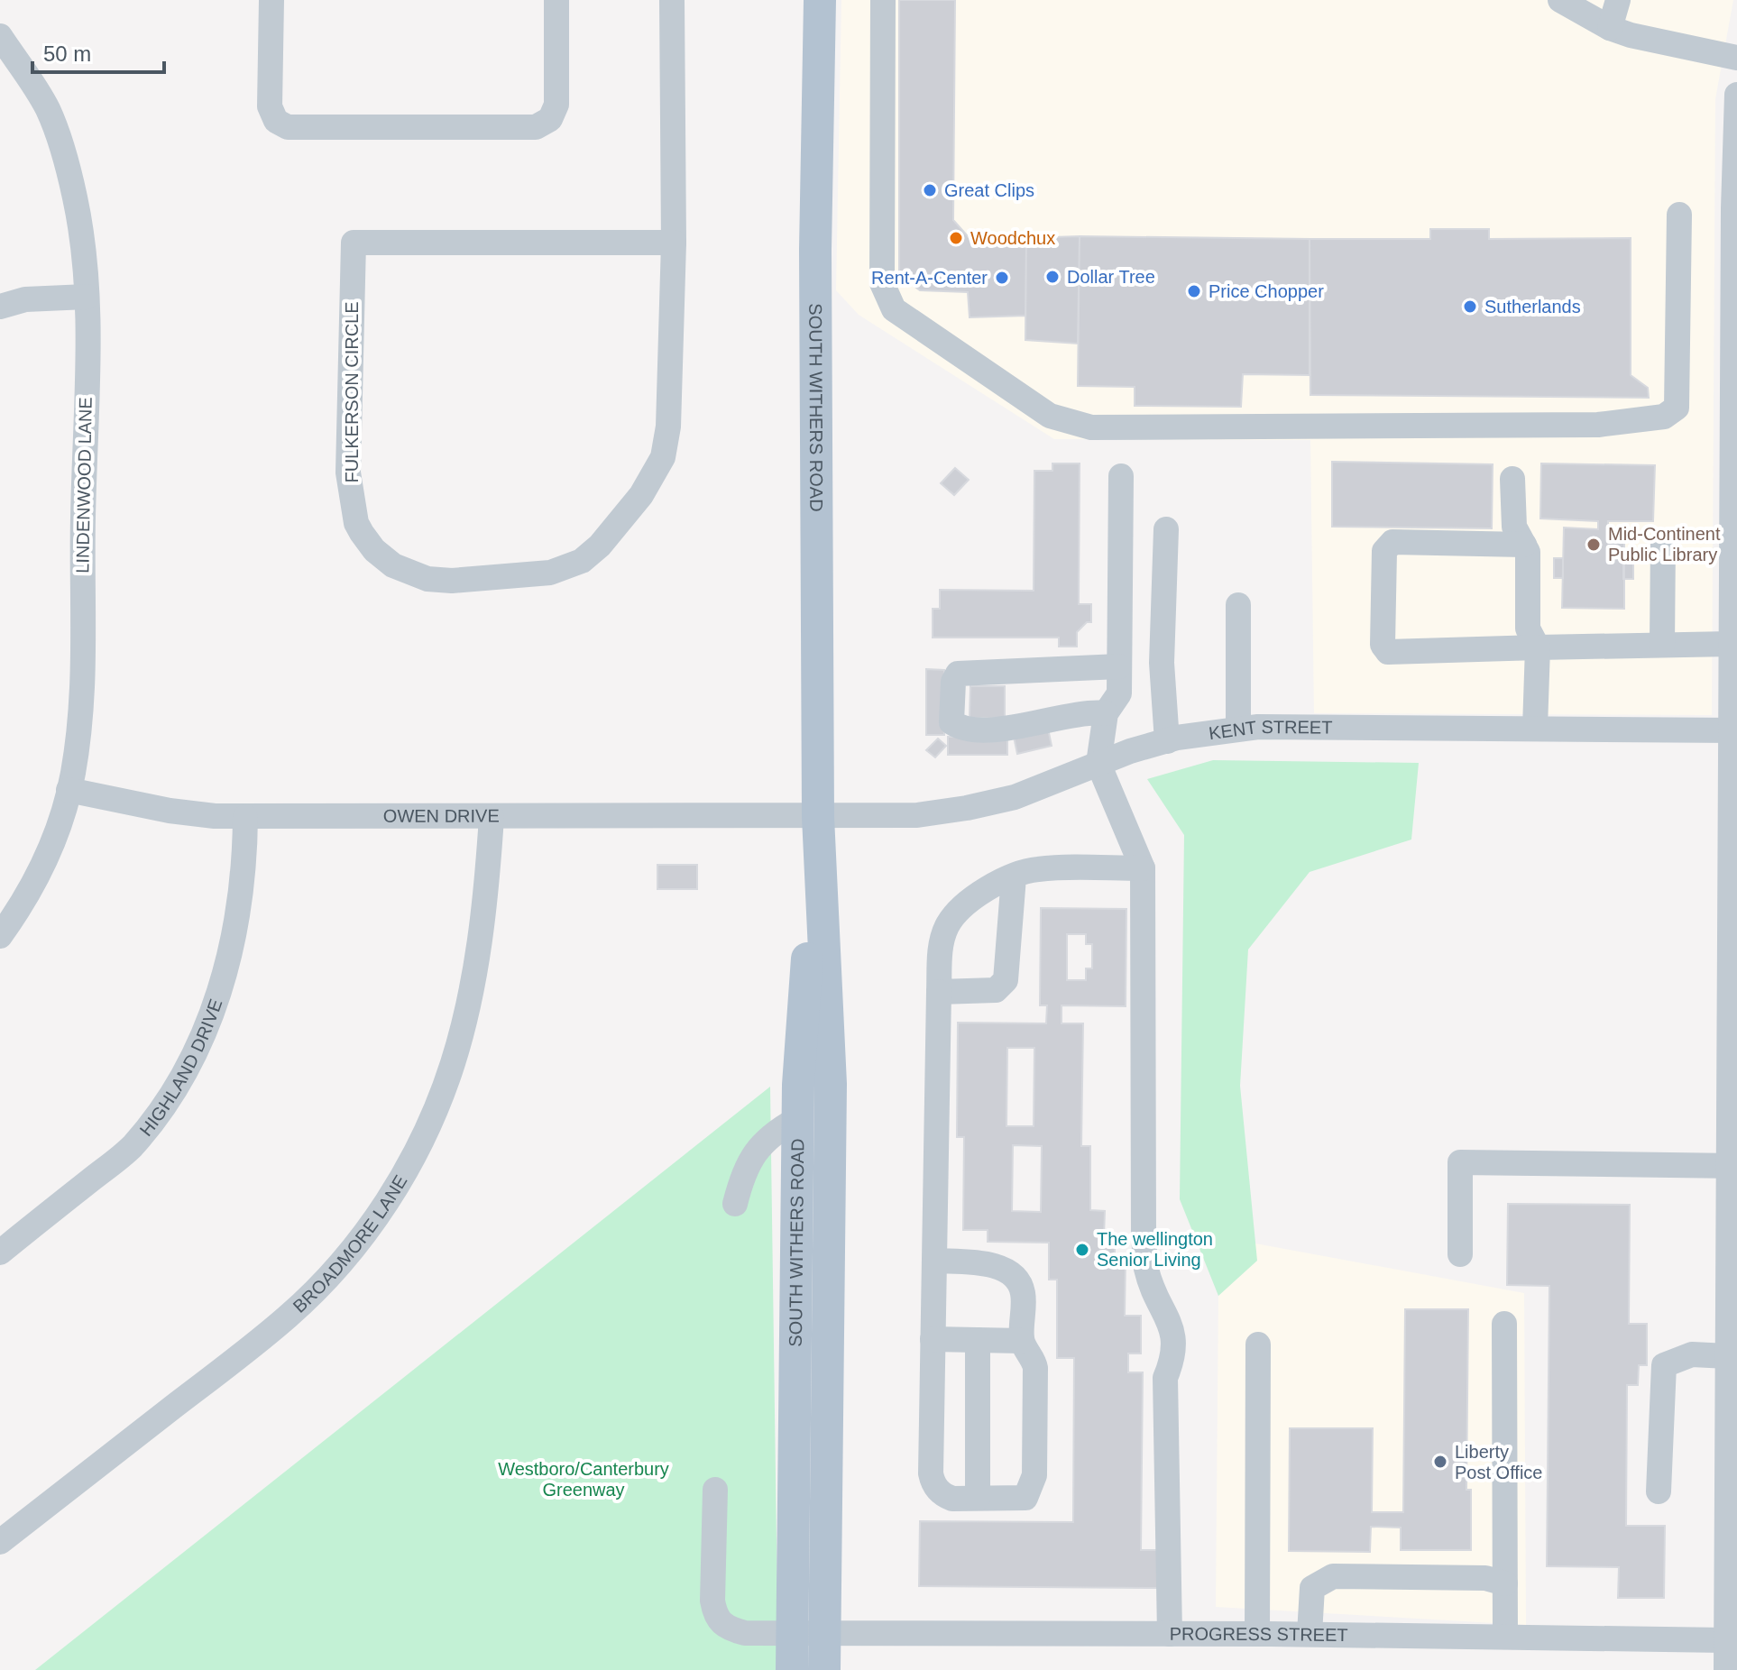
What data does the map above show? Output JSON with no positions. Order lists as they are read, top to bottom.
{
  "streets": {
    "main road": ["SOUTH WITHERS ROAD"],
    "street": [
      "FULKERSON CIRCLE",
      "LINDENWOOD LANE",
      "KENT STREET",
      "OWEN DRIVE",
      "HIGHLAND DRIVE",
      "BROADMORE LANE",
      "PROGRESS STREET"
    ]
  },
  "crossings": [
    ["SOUTH WITHERS ROAD", "KENT STREET"],
    ["SOUTH WITHERS ROAD", "OWEN DRIVE"],
    ["SOUTH WITHERS ROAD", "PROGRESS STREET"],
    ["LINDENWOOD LANE", "OWEN DRIVE"],
    ["KENT STREET", "OWEN DRIVE"],
    ["OWEN DRIVE", "HIGHLAND DRIVE"],
    ["OWEN DRIVE", "BROADMORE LANE"]
  ],
  "parks": ["Westboro/Canterbury Greenway"],
  "places": [
    "Great Clips",
    "Woodchux",
    "Dollar Tree",
    "Rent-A-Center",
    "Price Chopper",
    "Sutherlands",
    "Mid-Continent Public Library",
    "The wellington Senior Living",
    "Liberty Post Office"
  ],
  "scale_bar": "50 m"
}
